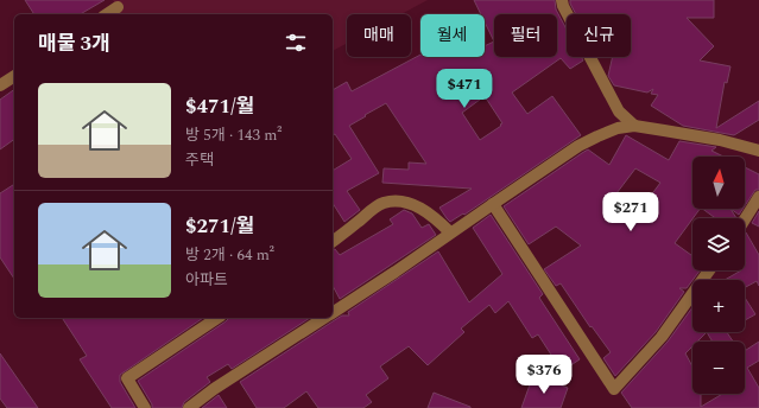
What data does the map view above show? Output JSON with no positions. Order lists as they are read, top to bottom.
{
  "north": "top",
  "page": {
    "chip": [
      "매매",
      "월세",
      "필터",
      "신규"
    ],
    "heading": "매물 3개",
    "price": ["$471", "$271", "$376"],
    "list": [
      {
        "name": "$471/월",
        "note": "방 5개 · 143 m² · 주택"
      },
      {
        "name": "$271/월",
        "note": "방 2개 · 64 m² · 아파트"
      }
    ],
    "map_buttons": ["+", "−"]
  }
}
